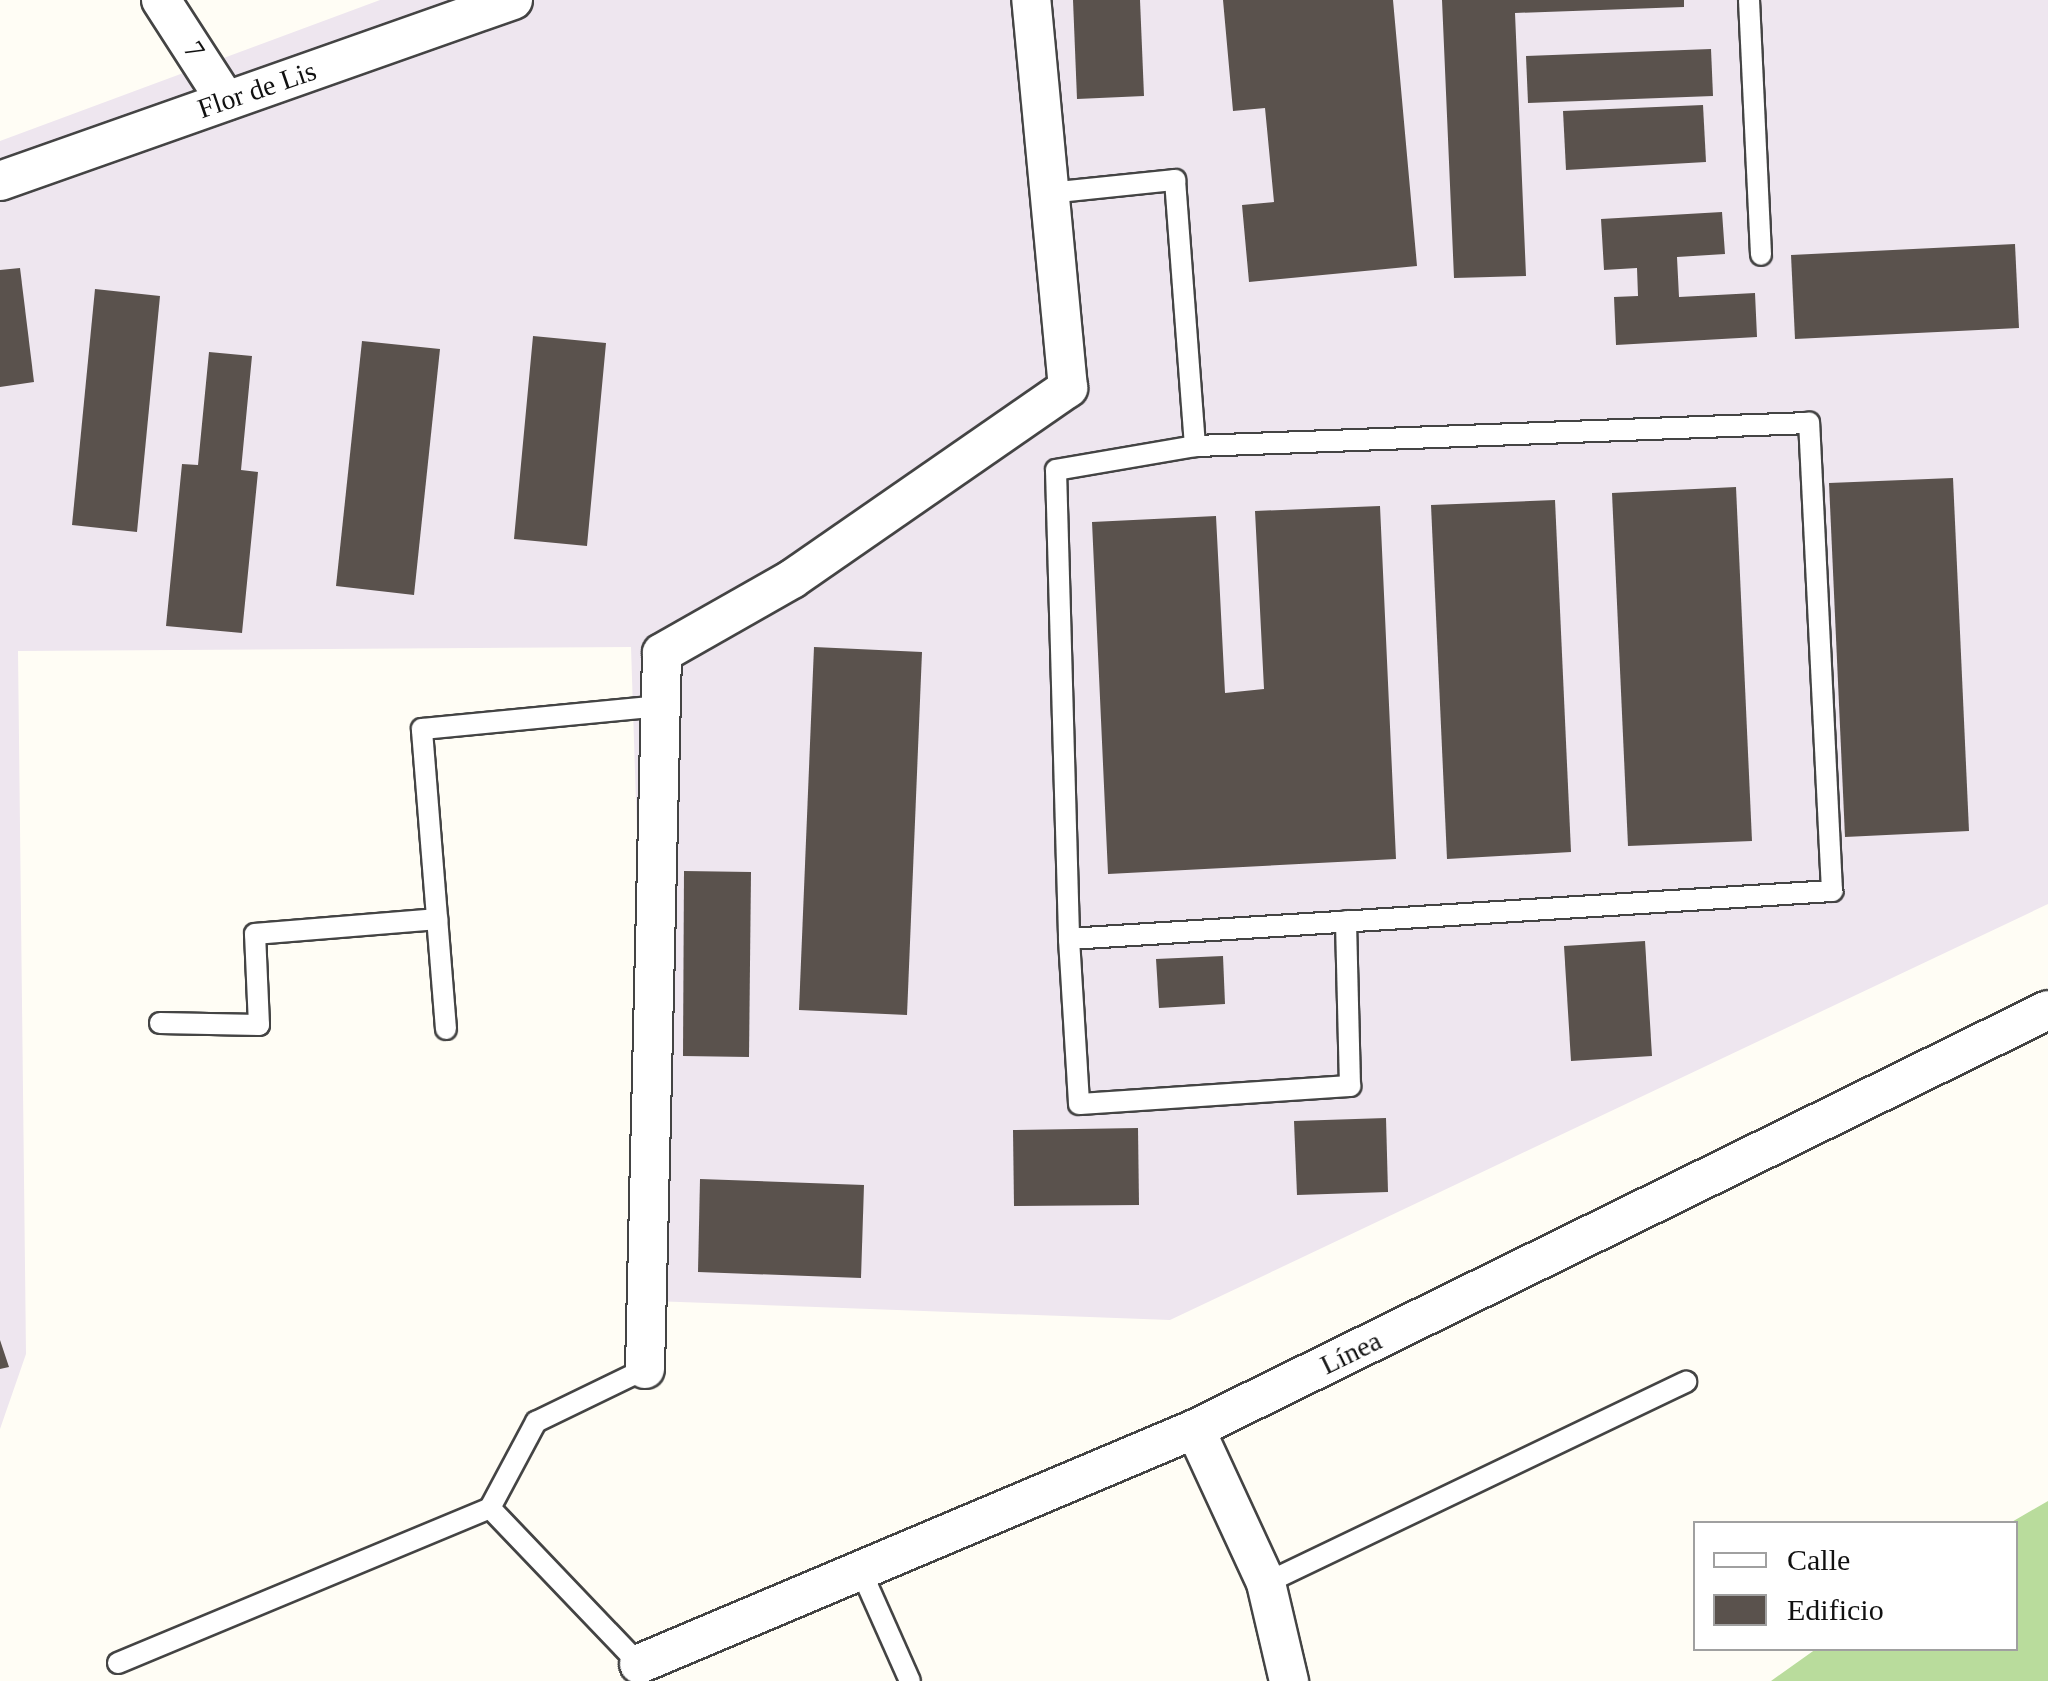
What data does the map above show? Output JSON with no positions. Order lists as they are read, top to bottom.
{
  "streets": {
    "street": ["7", "Flor de Lis", "Línea"]
  },
  "crossings": [
    ["7", "Flor de Lis"]
  ],
  "legend": ["Calle", "Edificio"]
}
